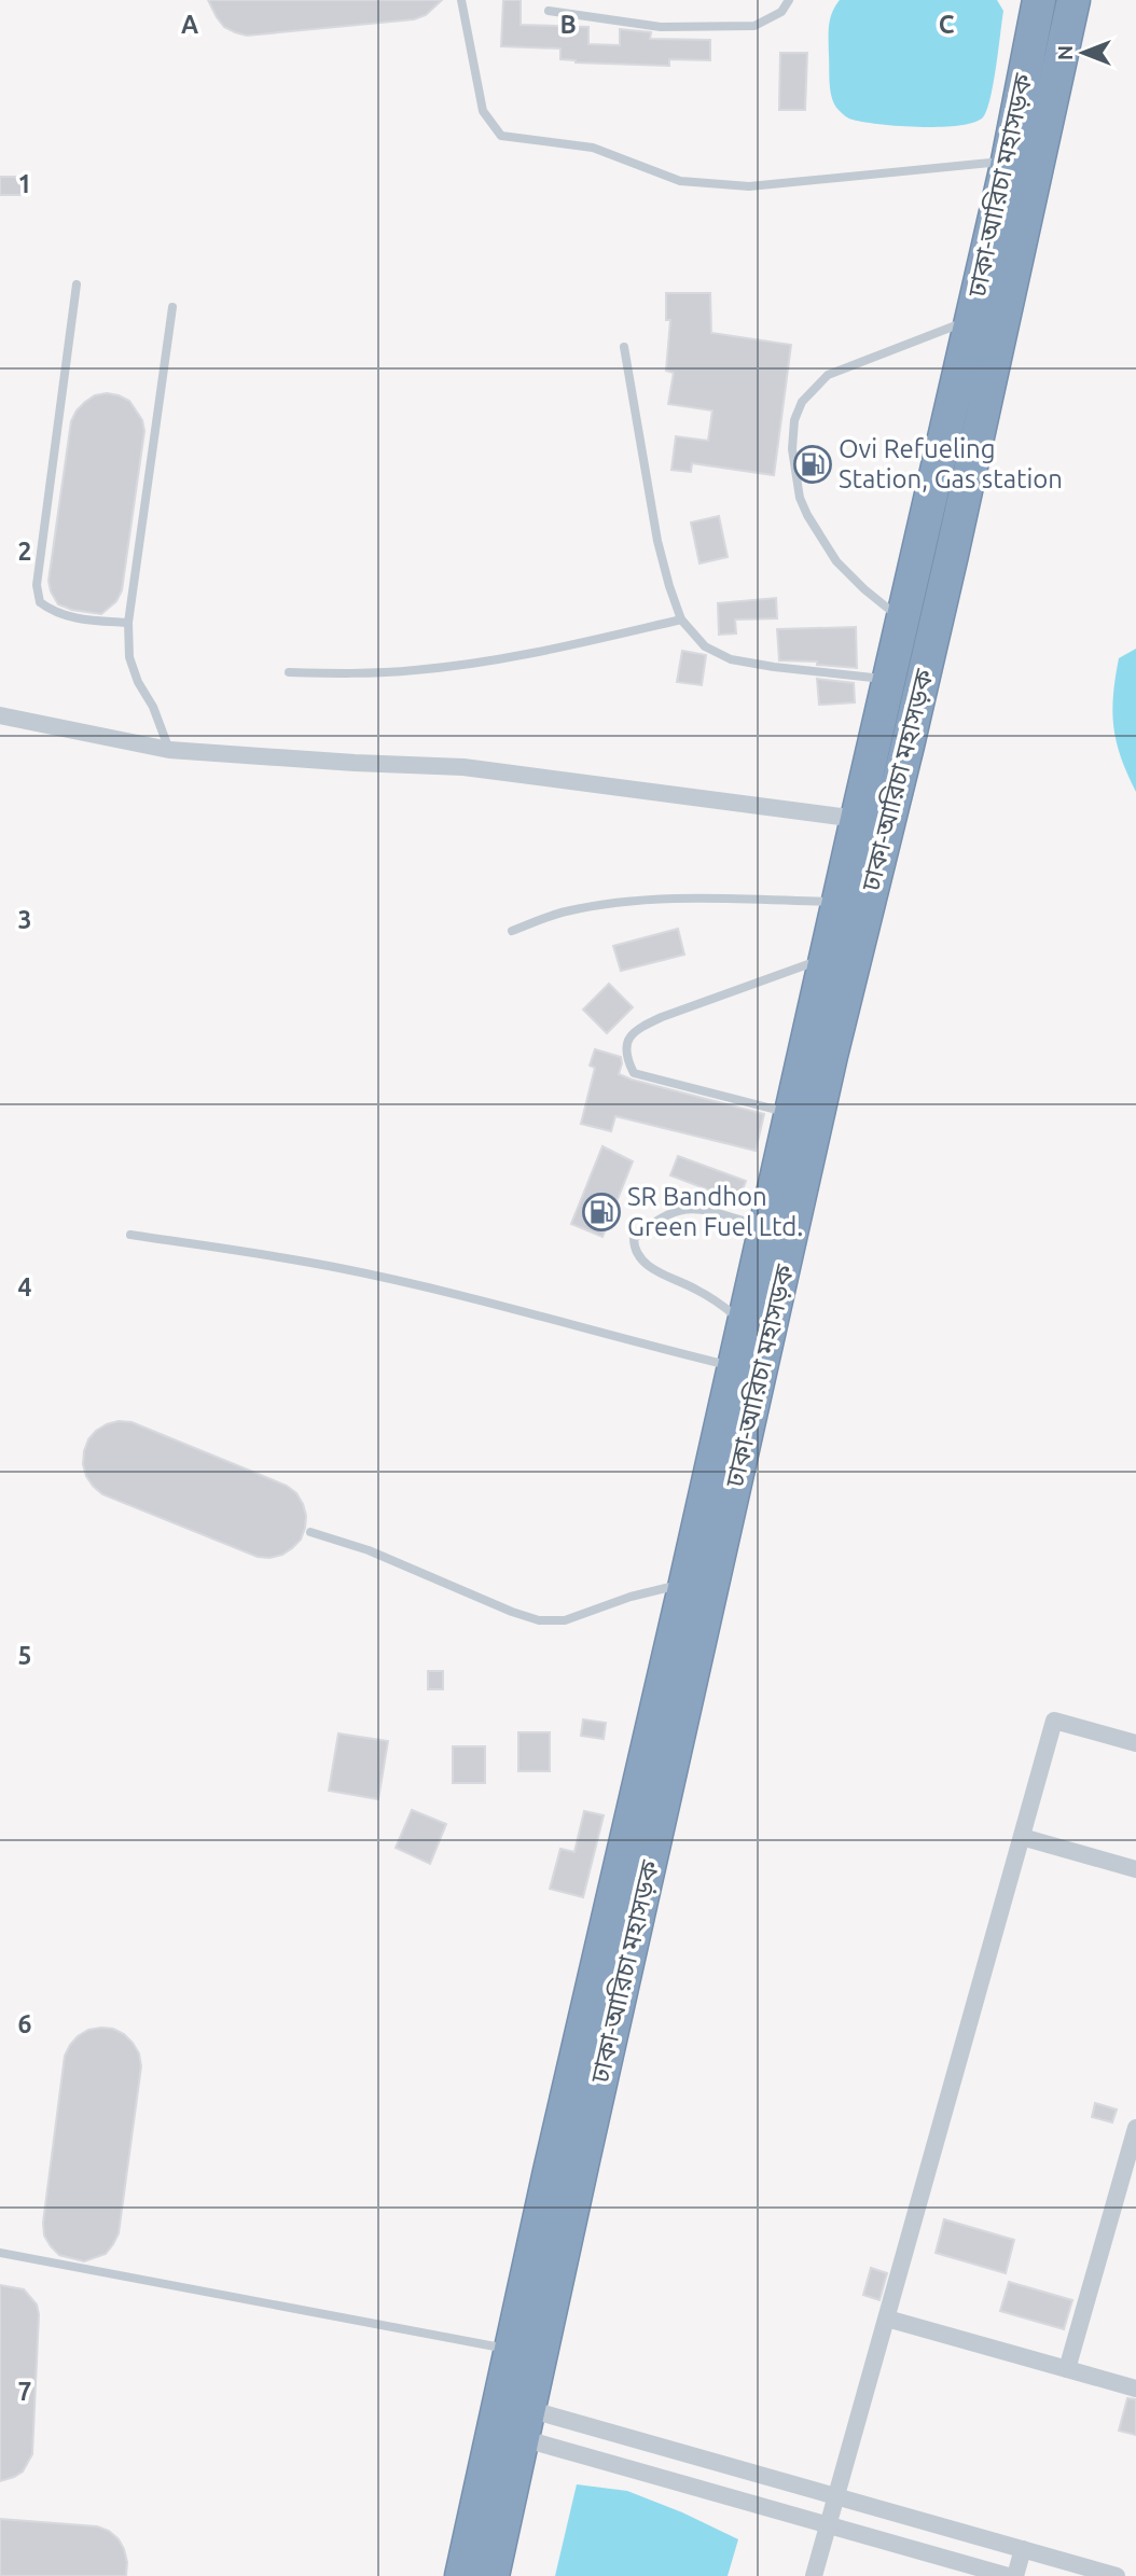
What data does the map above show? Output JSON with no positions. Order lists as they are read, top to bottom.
{
  "streets": {
    "highway": ["ঢাকা-আরিচা মহাসড়ক"]
  },
  "places": {
    "fuel station": ["Ovi Refueling Station, Gas station", "SR Bandhon Green Fuel Ltd."]
  },
  "north": "left",
  "grid": {
    "columns": ["A", "B", "C"],
    "rows": [
      "1",
      "2",
      "3",
      "4",
      "5",
      "6",
      "7"
    ]
  }
}
